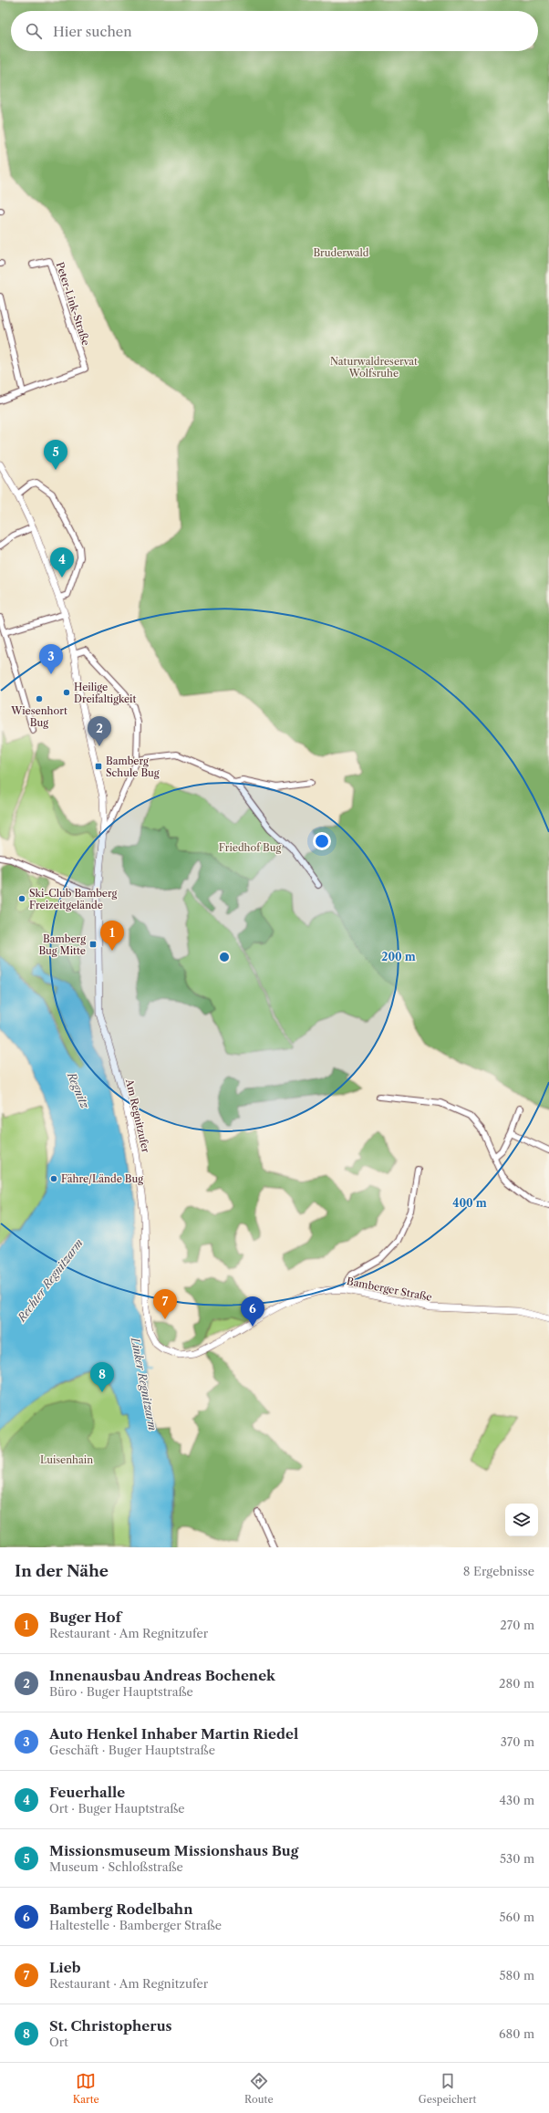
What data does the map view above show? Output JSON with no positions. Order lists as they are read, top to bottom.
{
  "streets": {
    "street": ["Peter-Link-Straße", "Am Regnitzufer", "Bamberger Straße"]
  },
  "crossings": [
    ["Am Regnitzufer", "Bamberger Straße"]
  ],
  "water": ["Regnitz", "Rechter Regnitzarm", "Linker Regnitzarm"],
  "parks": [
    "Bruderwald",
    "Naturwaldreservat Wolfsruhe",
    "Friedhof Bug",
    "Luisenhain"
  ],
  "places": {
    "other": [
      "Heilige Dreifaltigkeit",
      "Wiesenhort Bug",
      "Ski-Club Bamberg Freizeitgelände",
      "Fähre/Lände Bug"
    ],
    "transit": ["Bamberg Schule Bug", "Bamberg Bug Mitte"]
  },
  "page": {
    "search": "Hier suchen",
    "pins": [
      "5",
      "4",
      "3",
      "2",
      "1",
      "7",
      "6",
      "8"
    ],
    "heading": ["In der Nähe", "8 Ergebnisse"],
    "list": [
      {
        "mark": "1",
        "name": "Buger Hof",
        "note": "Restaurant · Am Regnitzufer",
        "value": "270 m"
      },
      {
        "mark": "2",
        "name": "Innenausbau Andreas Bochenek",
        "note": "Büro · Buger Hauptstraße",
        "value": "280 m"
      },
      {
        "mark": "3",
        "name": "Auto Henkel Inhaber Martin Riedel",
        "note": "Geschäft · Buger Hauptstraße",
        "value": "370 m"
      },
      {
        "mark": "4",
        "name": "Feuerhalle",
        "note": "Ort · Buger Hauptstraße",
        "value": "430 m"
      },
      {
        "mark": "5",
        "name": "Missionsmuseum Missionshaus Bug",
        "note": "Museum · Schloßstraße",
        "value": "530 m"
      },
      {
        "mark": "6",
        "name": "Bamberg Rodelbahn",
        "note": "Haltestelle · Bamberger Straße",
        "value": "560 m"
      },
      {
        "mark": "7",
        "name": "Lieb",
        "note": "Restaurant · Am Regnitzufer",
        "value": "580 m"
      },
      {
        "mark": "8",
        "name": "St. Christopherus",
        "note": "Ort",
        "value": "680 m"
      }
    ],
    "nav": ["Karte", "Route", "Gespeichert"]
  },
  "rings": ["200 m", "400 m"]
}
